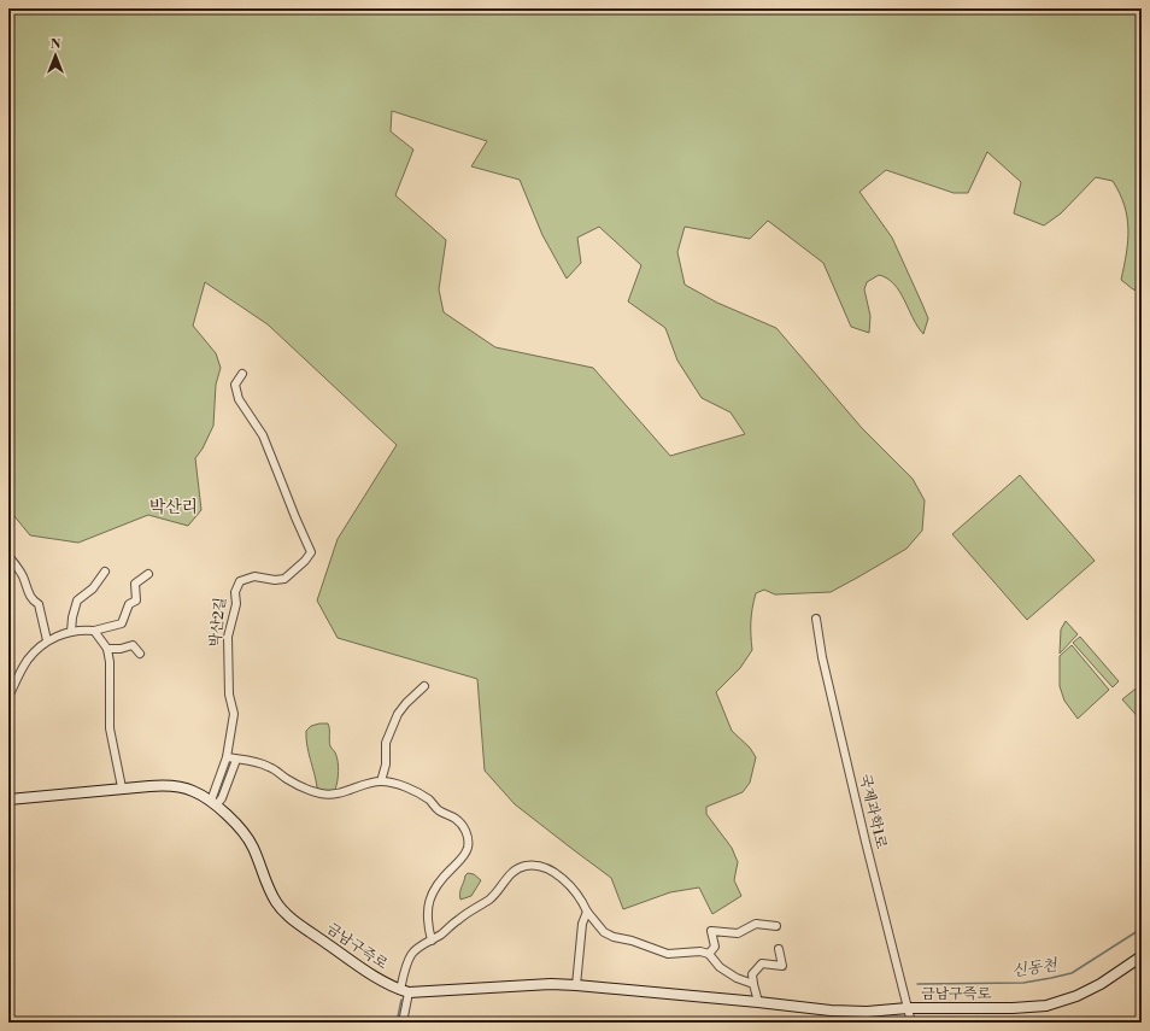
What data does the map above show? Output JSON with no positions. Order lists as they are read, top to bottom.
{
  "streets": {
    "main road": ["금남구즉로"],
    "street": ["박산2길", "국제과학1로"]
  },
  "crossings": [
    ["박산2길", "금남구즉로"],
    ["국제과학1로", "금남구즉로"]
  ],
  "districts": ["박산리"],
  "water": ["신동천"],
  "north": "top"
}
